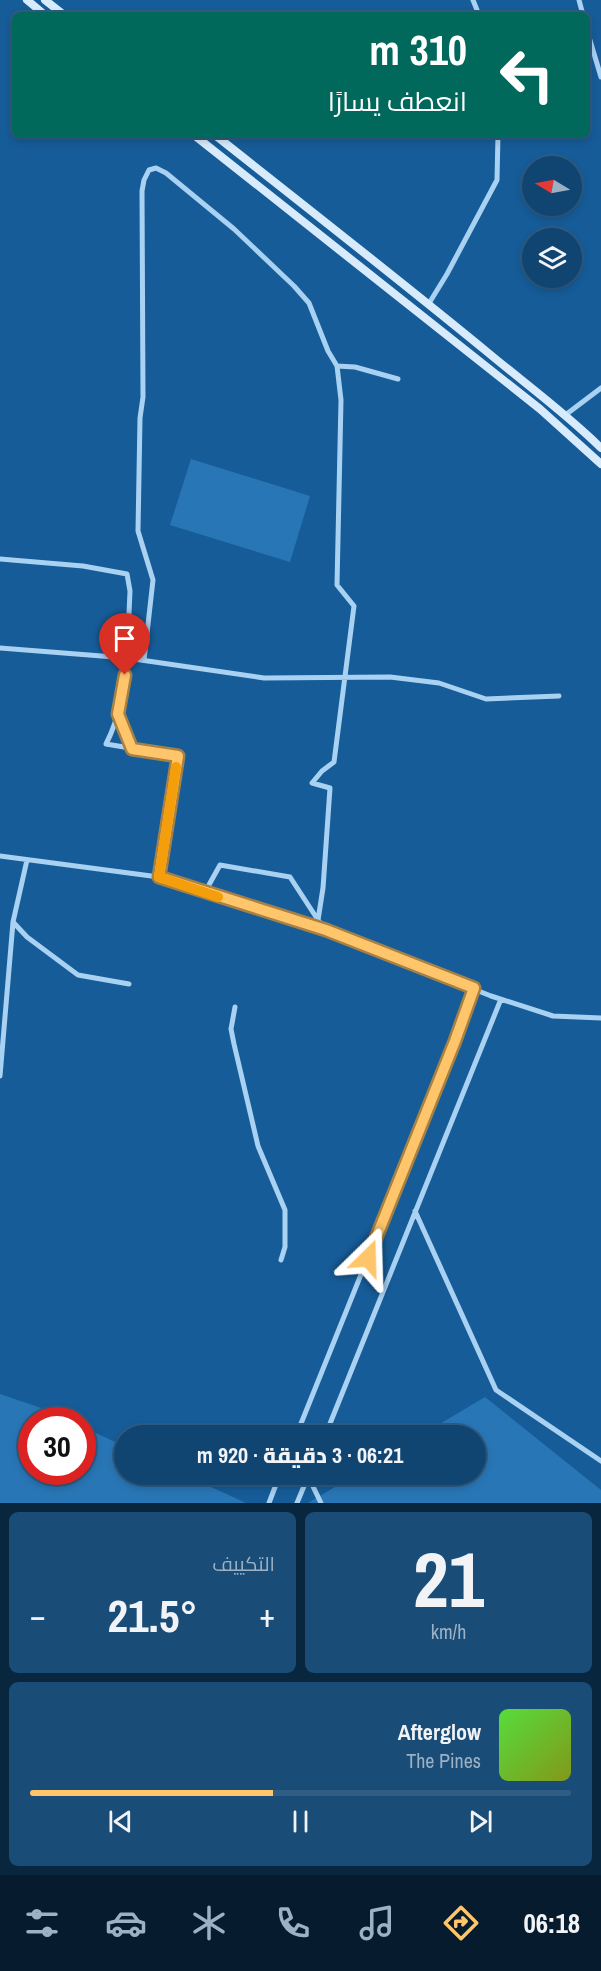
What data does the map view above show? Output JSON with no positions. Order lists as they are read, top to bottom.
{
  "north": "left",
  "page": {
    "turn": ["310 m", "انعطف يسارًا"],
    "limit": "30",
    "trip": "06:21 · 3 دقيقة · 920 m",
    "tile": [
      ["21", "km/h"],
      "التكييف"
    ],
    "heat": ["−", "21.5°", "+"],
    "song": ["Afterglow", "The Pines"],
    "tabs": "06:18"
  }
}
